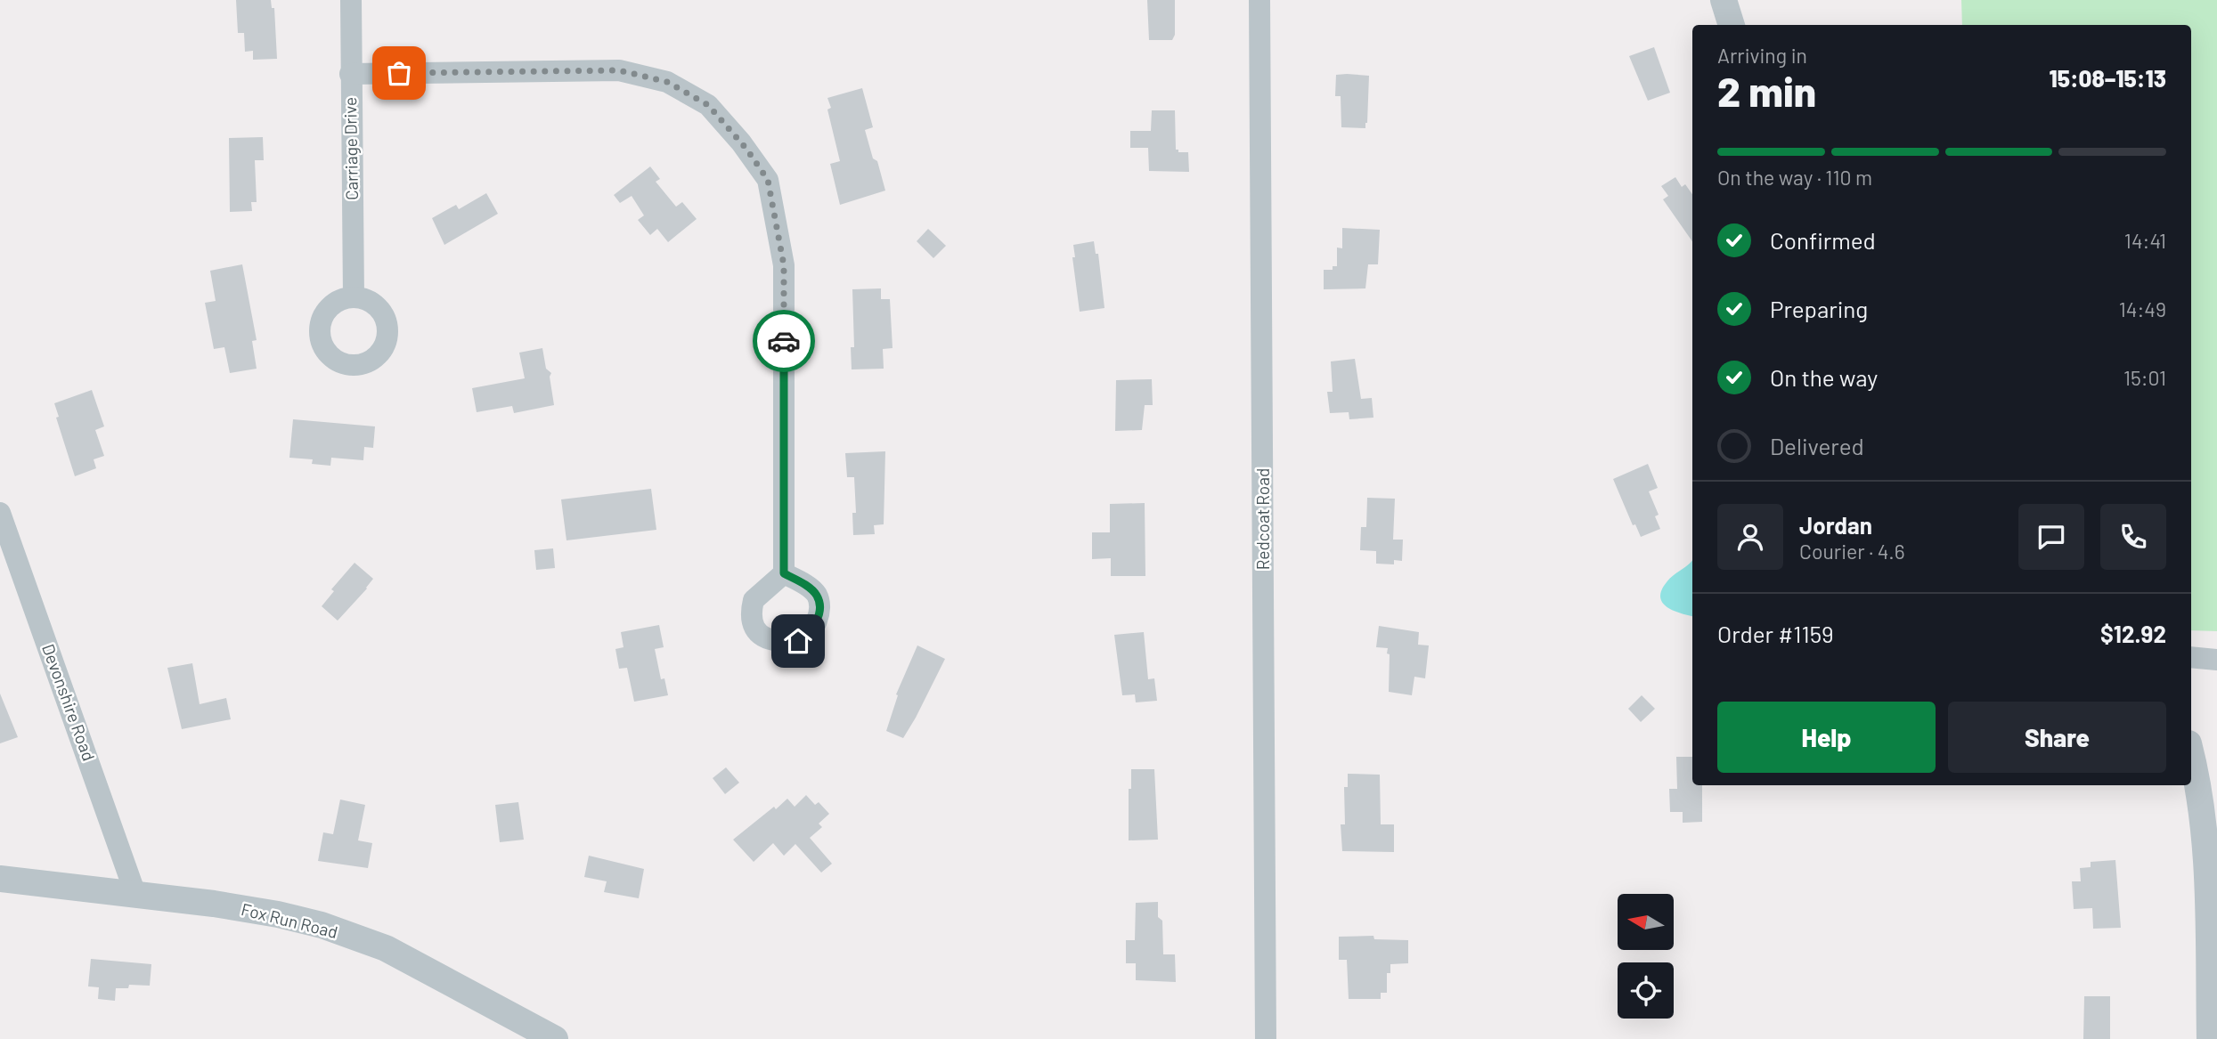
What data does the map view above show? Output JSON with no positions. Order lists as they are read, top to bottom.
{
  "streets": {
    "street": [
      "Carriage Drive",
      "Redcoat Road",
      "Devonshire Road",
      "Fox Run Road"
    ]
  },
  "crossings": [
    ["Devonshire Road", "Fox Run Road"]
  ],
  "north": "left",
  "page": {
    "heading": ["2 min", "Arriving in", "15:08–15:13"],
    "panel": [
      "Jordan",
      "Courier · 4.6",
      "Order #1159",
      "$12.92"
    ],
    "bar": "On the way · 110 m",
    "list": [
      ["Confirmed", "14:41"],
      ["Preparing", "14:49"],
      ["On the way", "15:01"],
      "Delivered"
    ],
    "buttons": ["Help", "Share"]
  }
}
